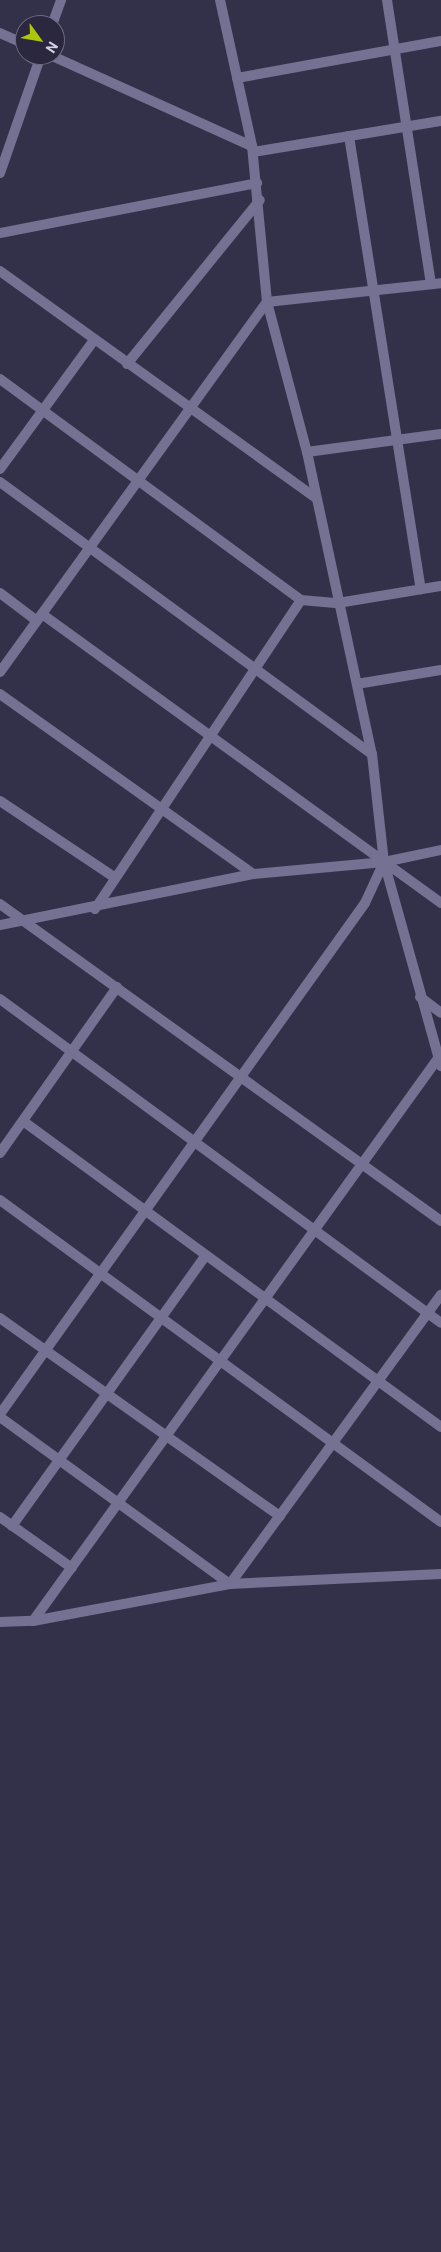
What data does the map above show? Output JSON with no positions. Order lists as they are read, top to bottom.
{
  "north": "bottom right"
}
